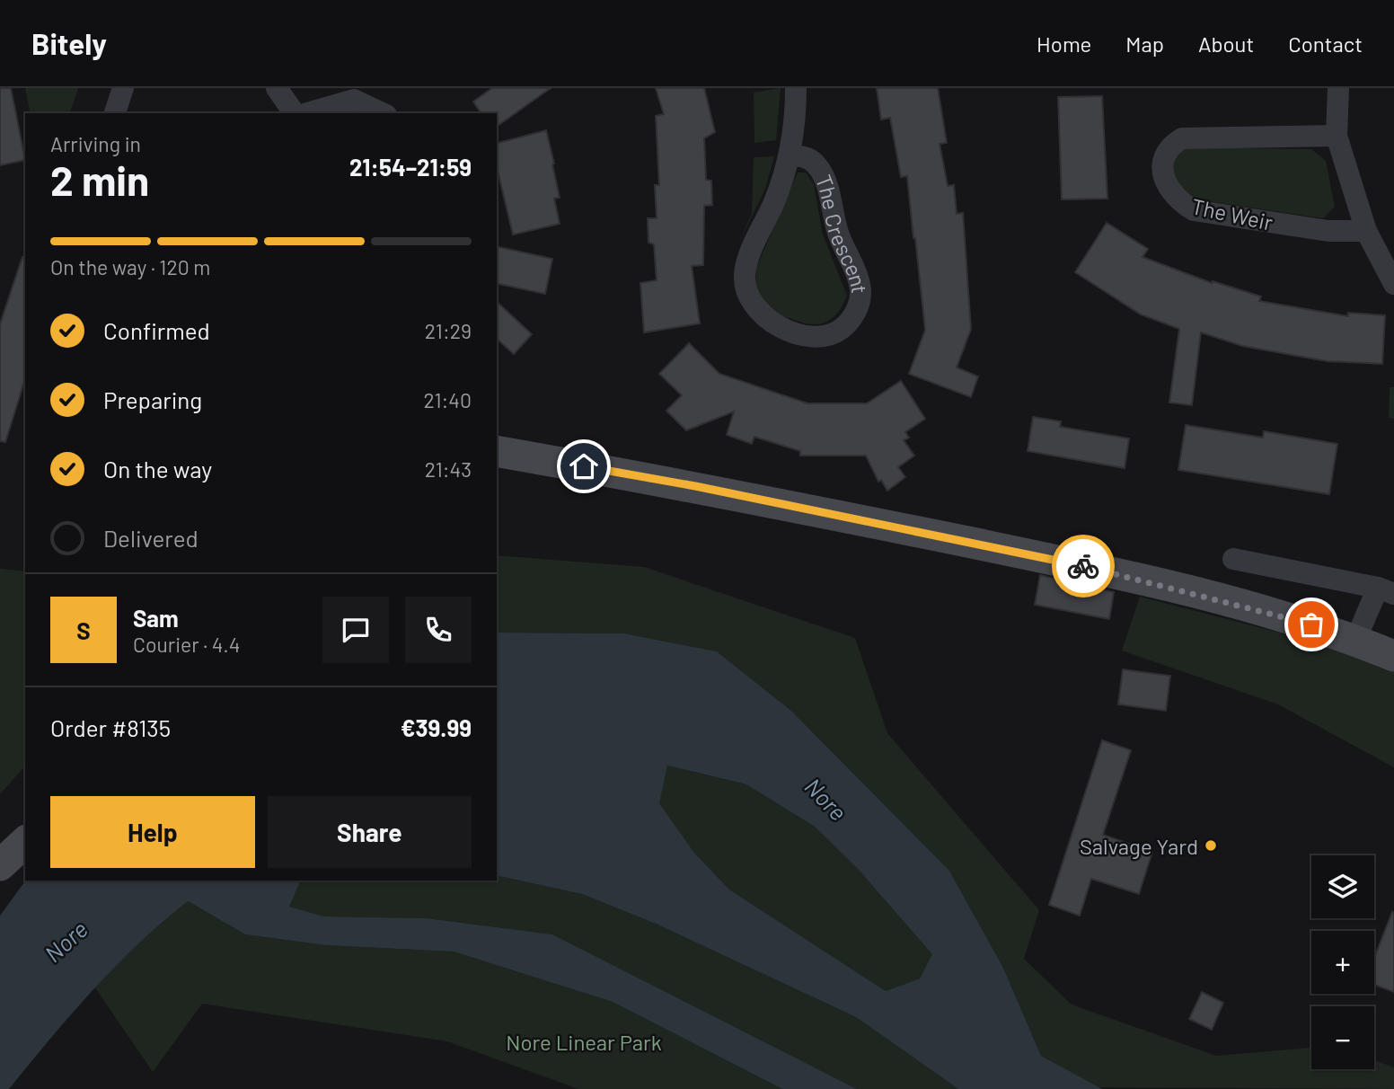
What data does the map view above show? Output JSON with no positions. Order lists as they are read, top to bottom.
{
  "streets": {
    "street": ["The Weir", "The Crescent"]
  },
  "water": ["Nore"],
  "parks": ["Nore Linear Park"],
  "places": ["Salvage Yard"],
  "page": {
    "header": "Bitely",
    "nav": [
      "Home",
      "Map",
      "About",
      "Contact"
    ],
    "heading": ["2 min", "Arriving in", "21:54–21:59"],
    "panel": [
      "Sam",
      "Courier · 4.4",
      "Order #8135",
      "€39.99"
    ],
    "bar": "On the way · 120 m",
    "list": [
      ["Confirmed", "21:29"],
      ["Preparing", "21:40"],
      ["On the way", "21:43"],
      "Delivered"
    ],
    "round": "S",
    "buttons": ["Help", "Share"],
    "map_buttons": ["+", "−"]
  }
}
